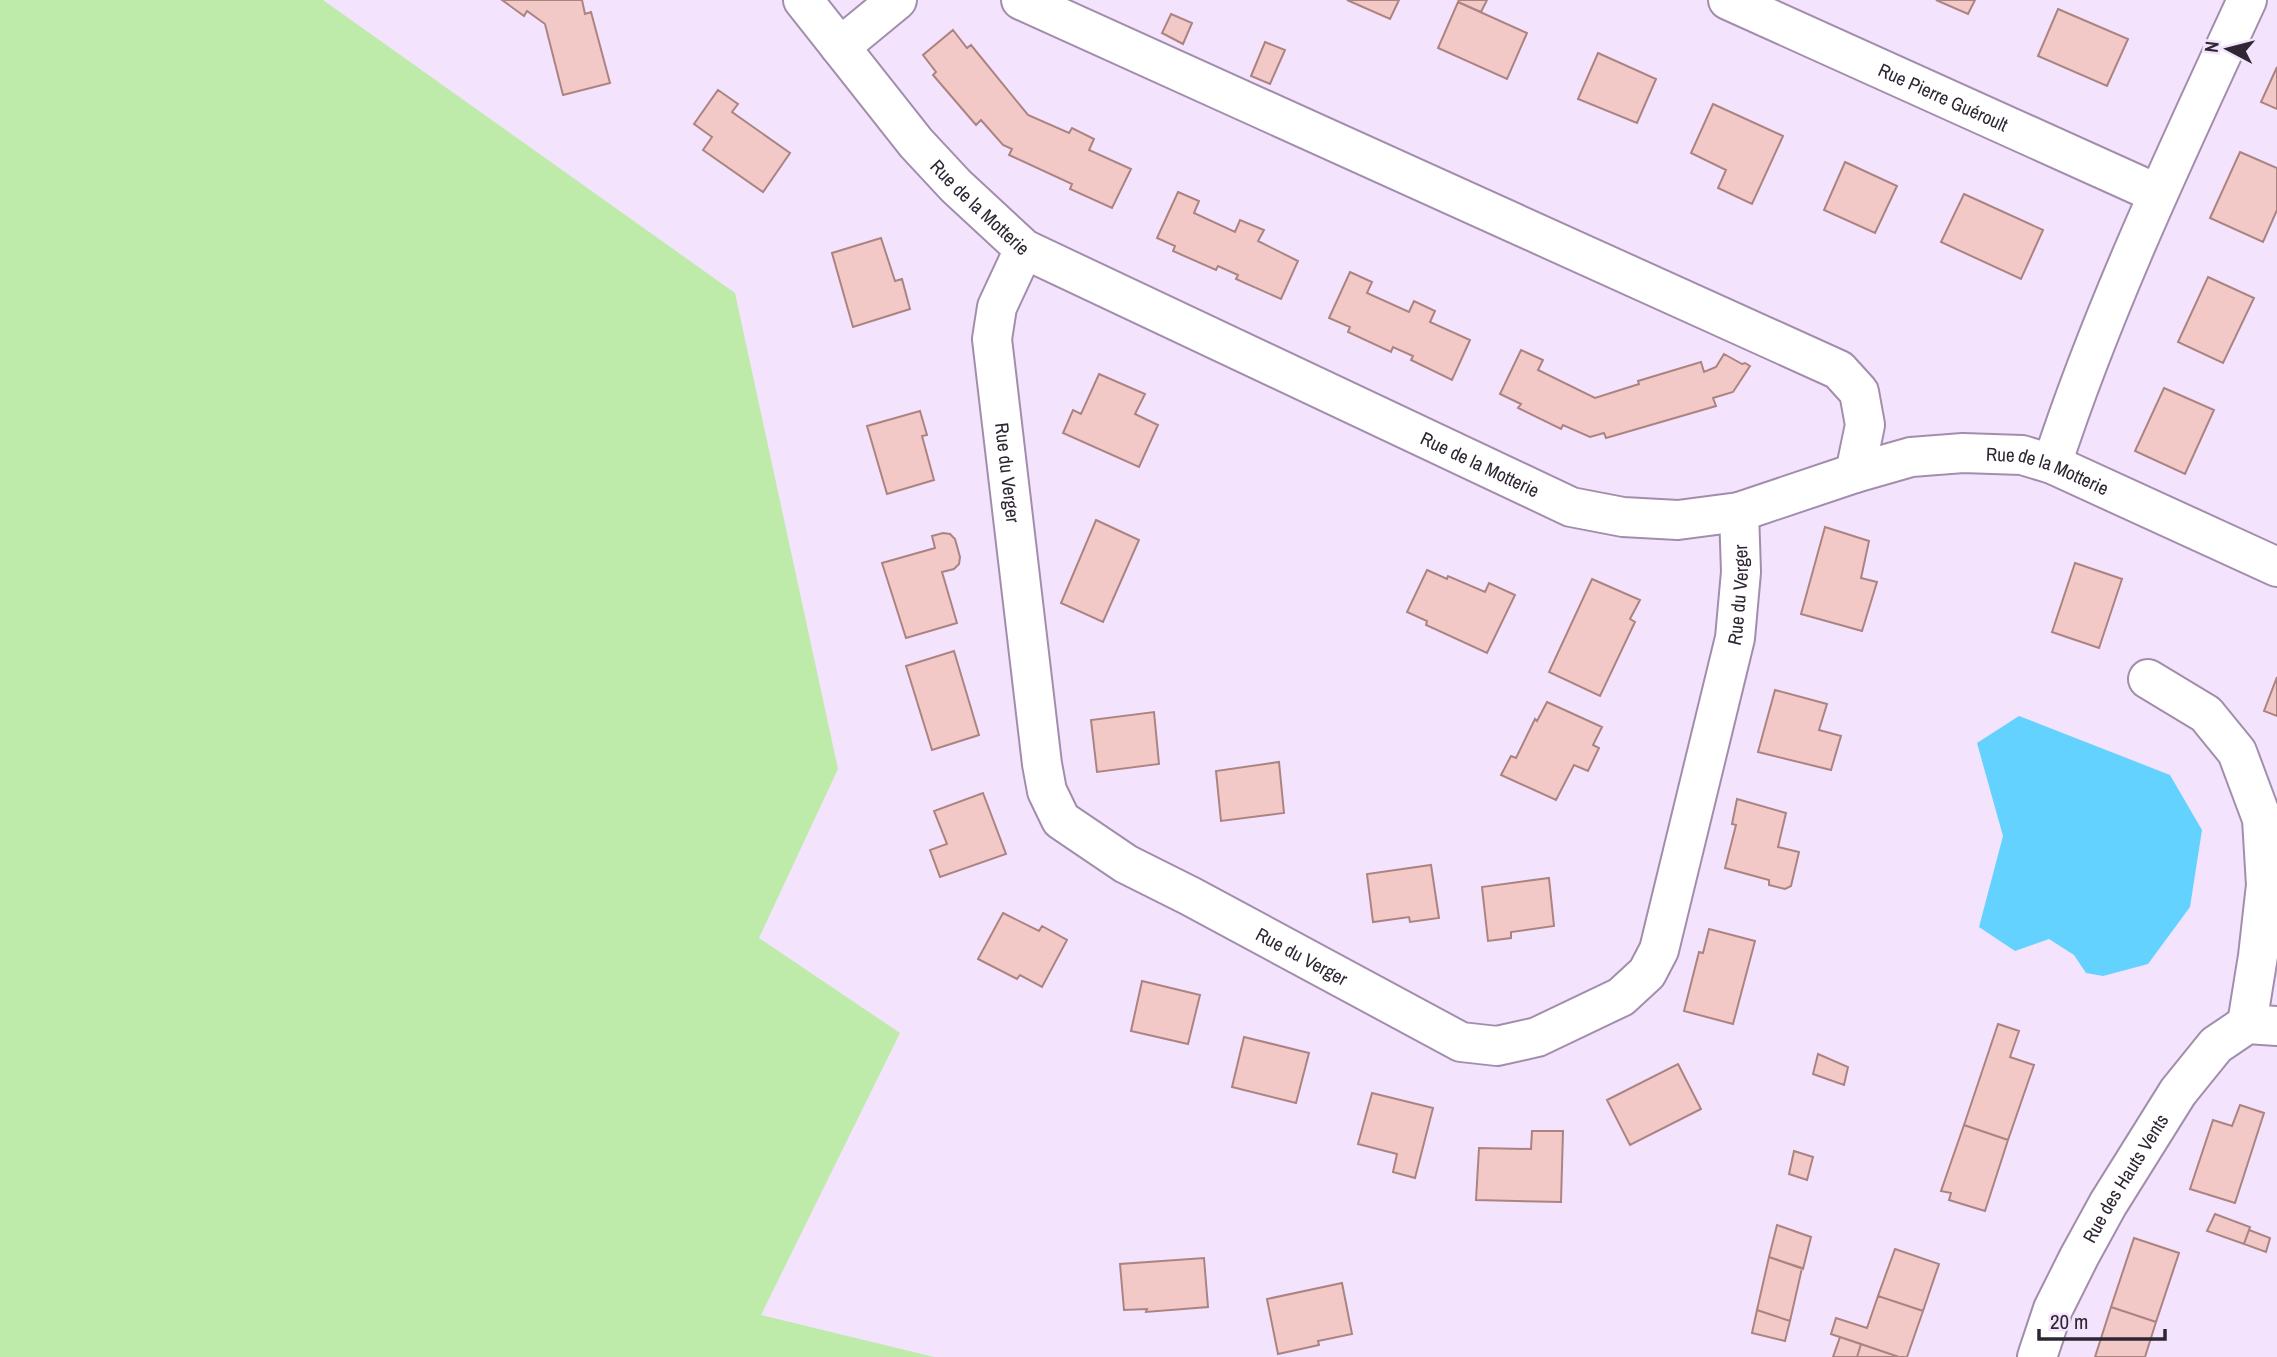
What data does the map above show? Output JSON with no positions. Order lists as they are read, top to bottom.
{
  "streets": {
    "street": [
      "Rue Pierre Guéroult",
      "Rue de la Motterie",
      "Rue du Verger",
      "Rue des Hauts Vents"
    ]
  },
  "crossings": [
    ["Rue de la Motterie", "Rue du Verger"]
  ],
  "scale_bar": "20 m",
  "north": "left"
}
